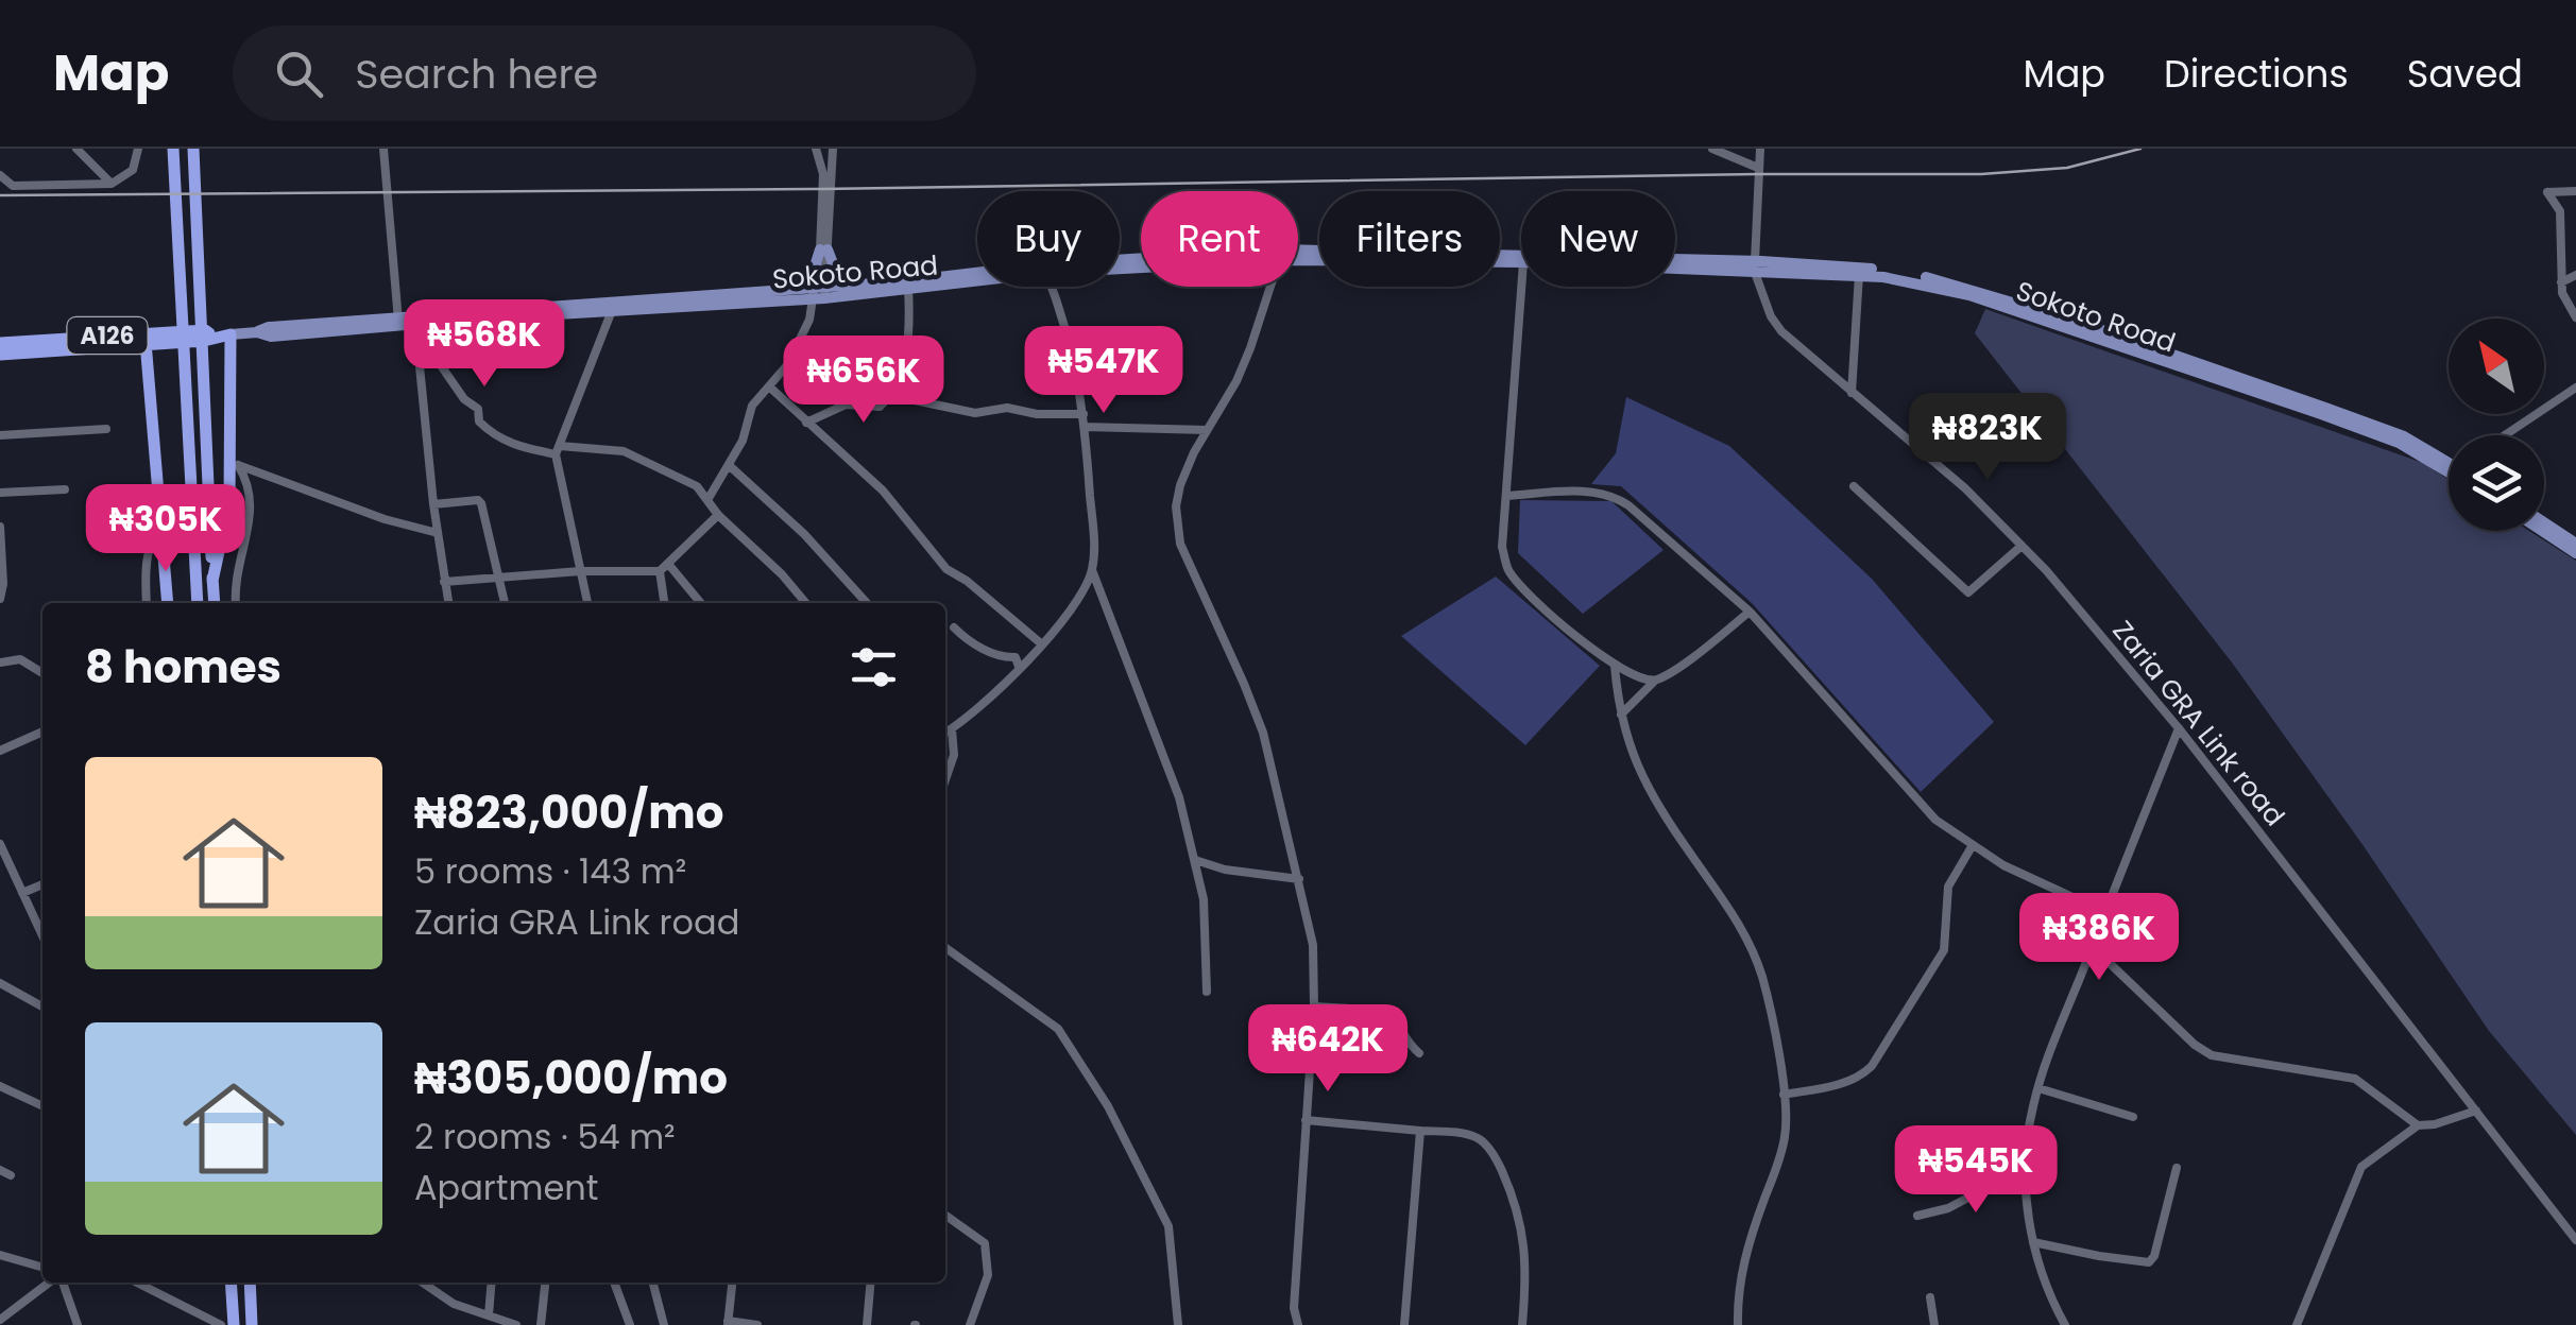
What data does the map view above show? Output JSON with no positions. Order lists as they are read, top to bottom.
{
  "streets": {
    "highway": ["A126"],
    "main road": ["Sokoto Road"],
    "street": ["Zaria GRA Link road"]
  },
  "crossings": [
    ["Sokoto Road", "A126"],
    ["Sokoto Road", "Zaria GRA Link road"]
  ],
  "north": "top left",
  "page": {
    "header": "Map",
    "search": "Search here",
    "nav": ["Map", "Directions", "Saved"],
    "chip": [
      "Buy",
      "Rent",
      "Filters",
      "New"
    ],
    "price": [
      "₦568K",
      "₦547K",
      "₦656K",
      "₦823K",
      "₦305K",
      "₦386K",
      "₦642K",
      "₦545K"
    ],
    "heading": "8 homes",
    "list": [
      {
        "name": "₦823,000/mo",
        "note": "5 rooms · 143 m² · Zaria GRA Link road"
      },
      {
        "name": "₦305,000/mo",
        "note": "2 rooms · 54 m² · Apartment"
      }
    ]
  }
}
